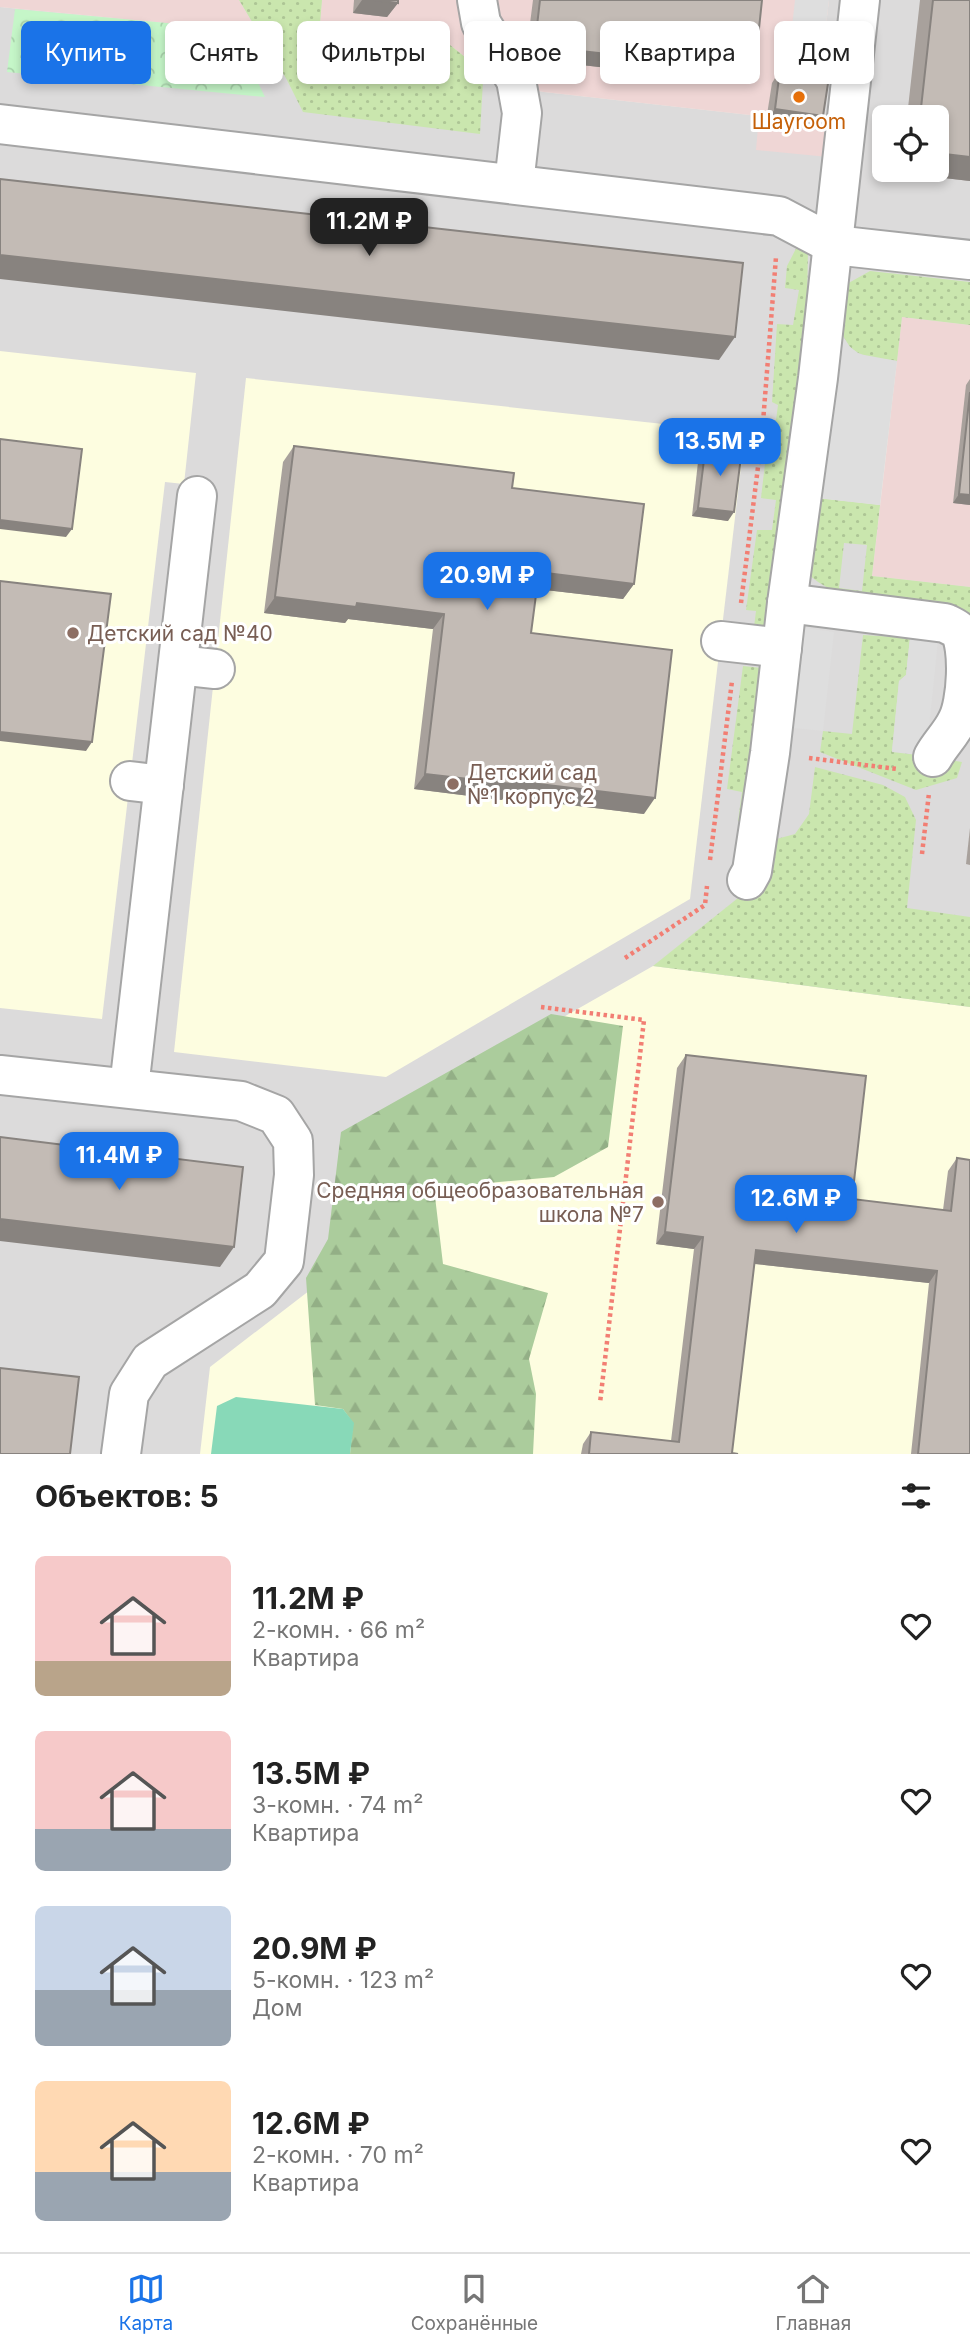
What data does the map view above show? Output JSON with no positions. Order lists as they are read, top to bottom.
{
  "places": [
    "Шауroom",
    "Детский сад №40",
    "Детский сад №1 корпус 2",
    "Средняя общеобразовательная школа №7"
  ],
  "page": {
    "chip": [
      "Купить",
      "Снять",
      "Фильтры",
      "Новое",
      "Квартира",
      "Дом"
    ],
    "price": [
      "11.2M ₽",
      "13.5M ₽",
      "20.9M ₽",
      "11.4M ₽",
      "12.6M ₽"
    ],
    "heading": "Объектов: 5",
    "list": [
      {
        "name": "11.2M ₽",
        "note": "2-комн. · 66 m² · Квартира"
      },
      {
        "name": "13.5M ₽",
        "note": "3-комн. · 74 m² · Квартира"
      },
      {
        "name": "20.9M ₽",
        "note": "5-комн. · 123 m² · Дом"
      },
      {
        "name": "12.6M ₽",
        "note": "2-комн. · 70 m² · Квартира"
      }
    ],
    "tabs": ["Карта", "Сохранённые", "Главная"]
  }
}
